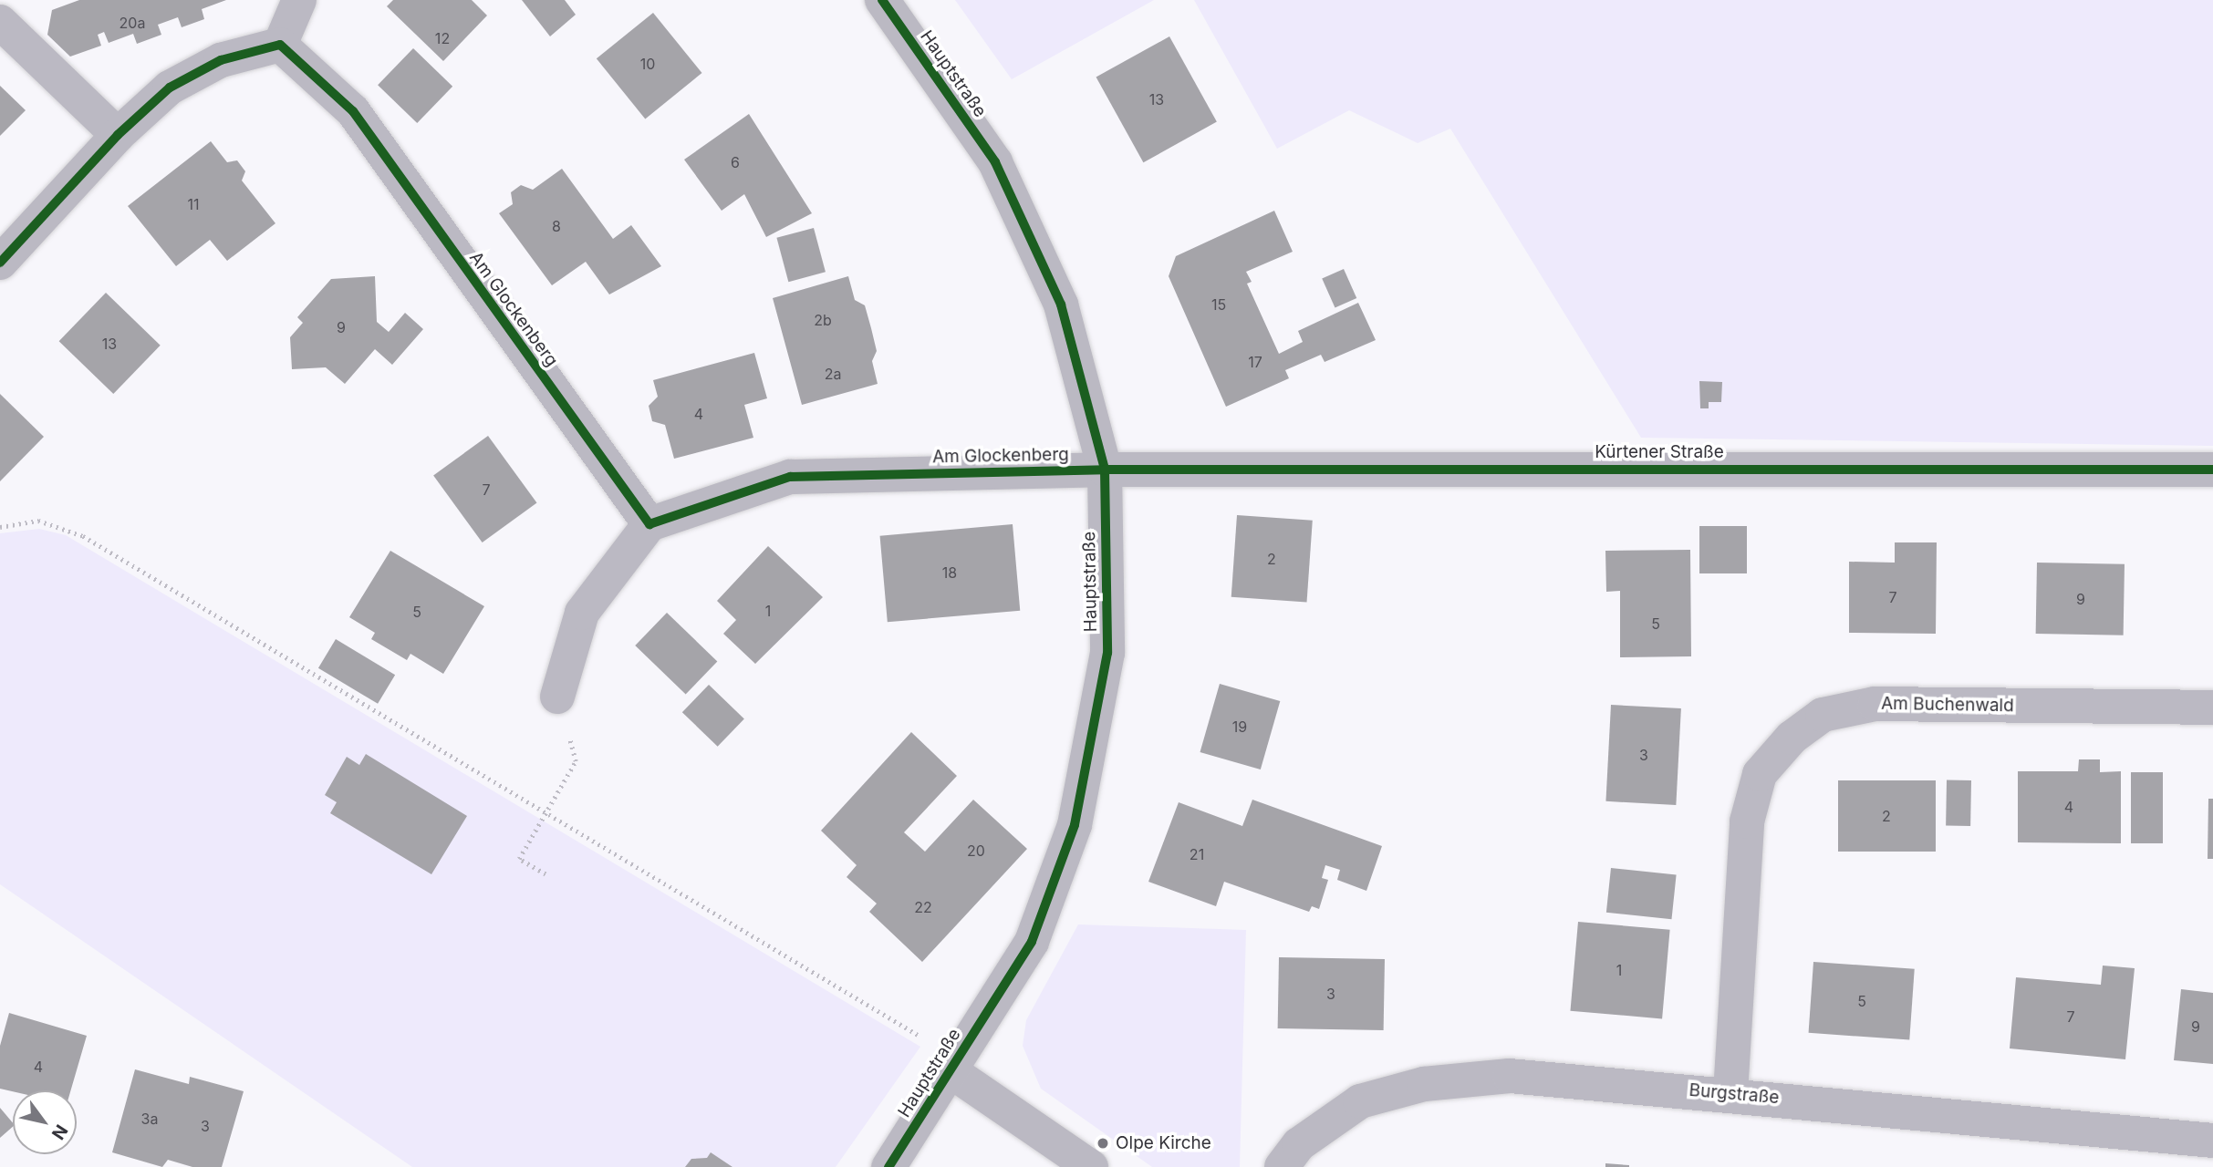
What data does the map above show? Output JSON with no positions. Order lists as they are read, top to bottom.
{
  "streets": {
    "street": [
      "Hauptstraße",
      "Am Glockenberg",
      "Kürtener Straße",
      "Am Buchenwald",
      "Burgstraße"
    ]
  },
  "crossings": [
    ["Hauptstraße", "Am Glockenberg"],
    ["Hauptstraße", "Kürtener Straße"],
    ["Am Glockenberg", "Kürtener Straße"],
    ["Am Buchenwald", "Burgstraße"]
  ],
  "places": ["Olpe Kirche"],
  "house_numbers": [
    "20a",
    "12",
    "10",
    "13",
    "6",
    "11",
    "8",
    "15",
    "2b",
    "9",
    "13",
    "17",
    "2a",
    "4",
    "7",
    "2",
    "18",
    "7",
    "9",
    "1",
    "5",
    "5",
    "19",
    "3",
    "4",
    "2",
    "20",
    "21",
    "22",
    "1",
    "3",
    "5",
    "7",
    "9",
    "4",
    "3a",
    "3"
  ],
  "north": "bottom right"
}
